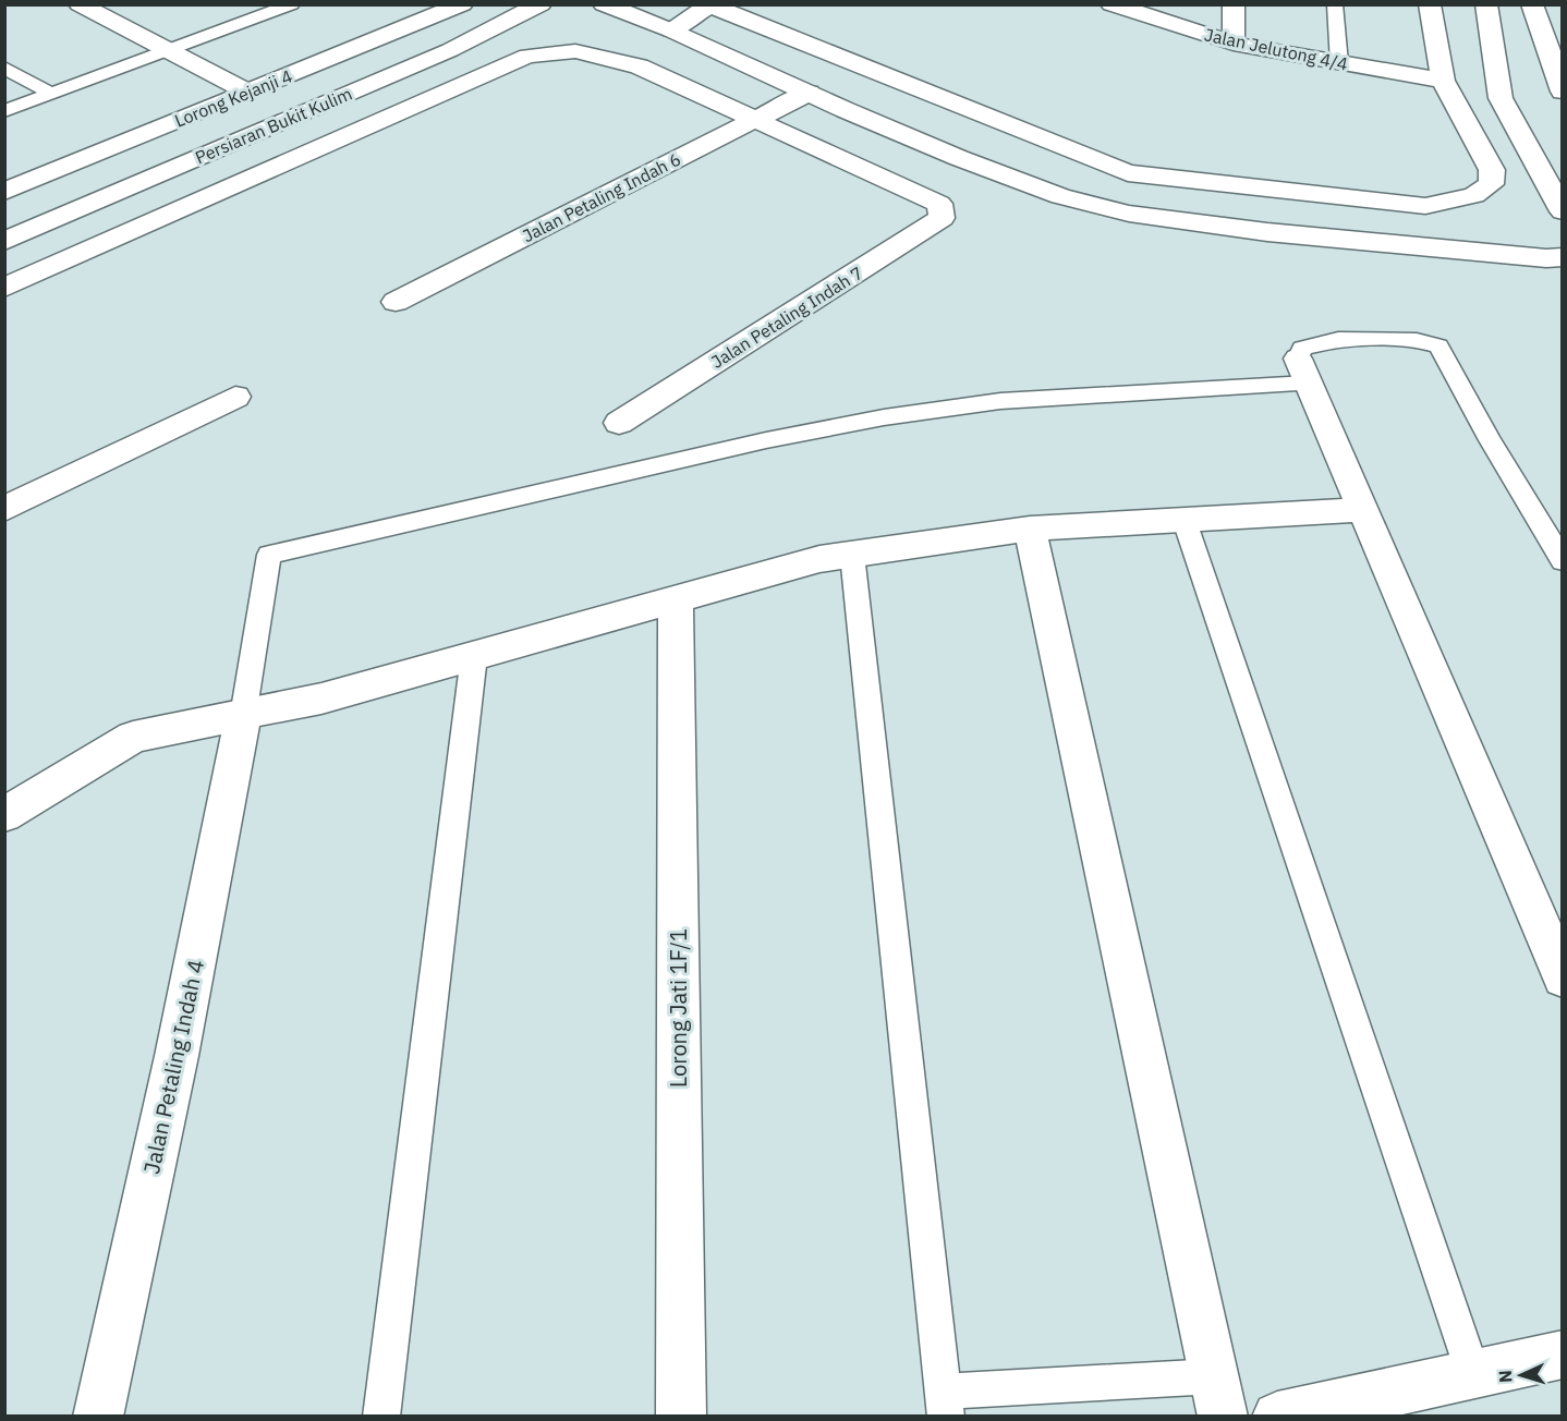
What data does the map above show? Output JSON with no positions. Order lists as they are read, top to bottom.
{
  "streets": {
    "street": [
      "Jalan Jelutong 4/4",
      "Lorong Kejanji 4",
      "Persiaran Bukit Kulim",
      "Jalan Petaling Indah 6",
      "Jalan Petaling Indah 7",
      "Lorong Jati 1F/1",
      "Jalan Petaling Indah 4"
    ]
  },
  "crossings": [
    ["Jalan Petaling Indah 6", "Jalan Petaling Indah 7"]
  ],
  "north": "left"
}
